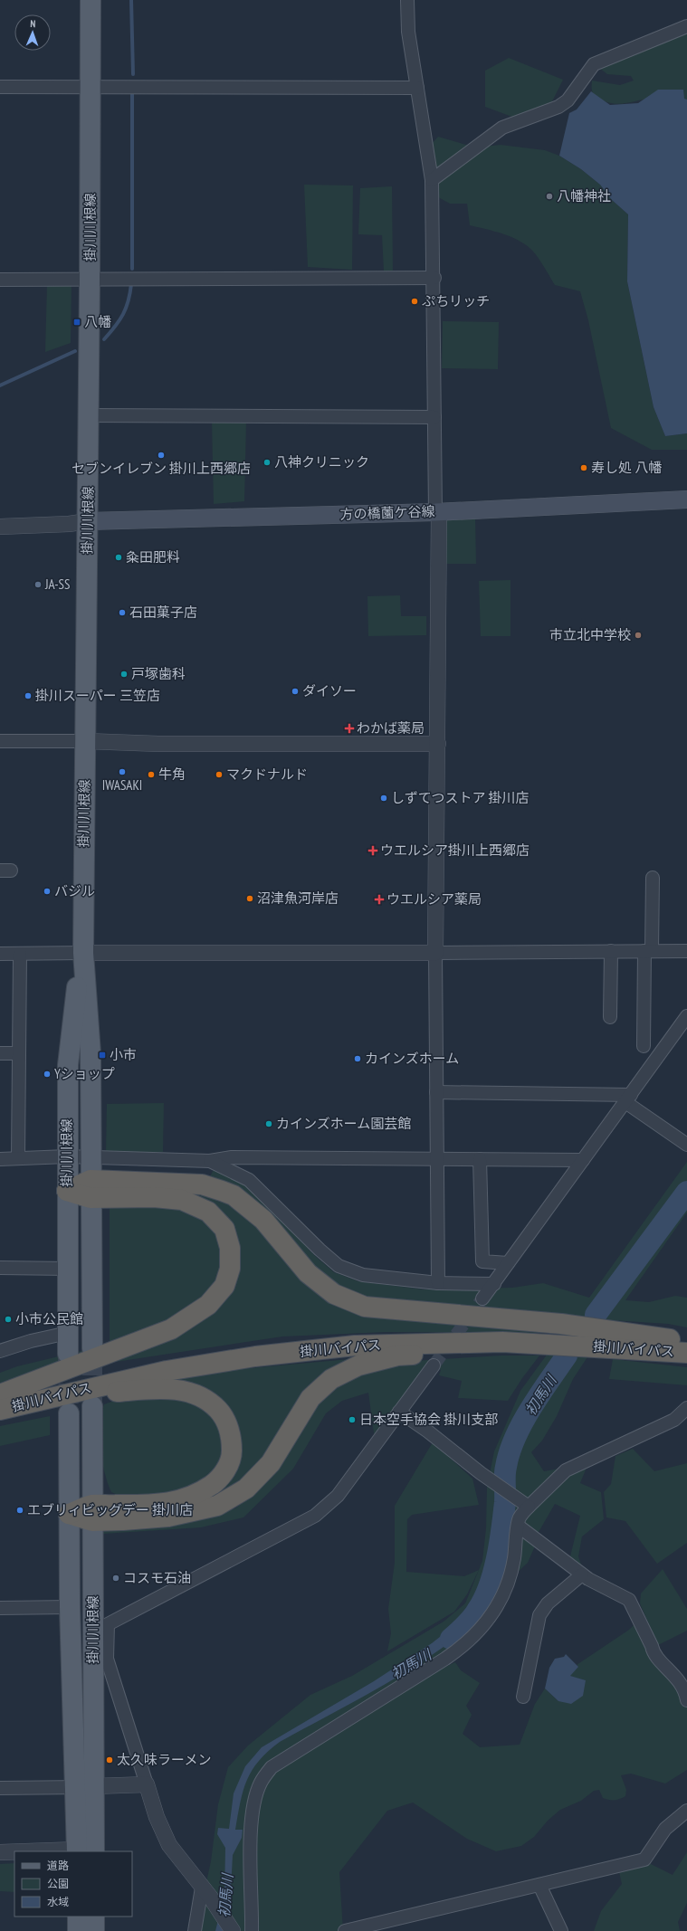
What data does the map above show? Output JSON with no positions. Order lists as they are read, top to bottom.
{
  "streets": {
    "highway": ["掛川バイパス"],
    "main road": ["掛川川根線", "方の橋薗ケ谷線"]
  },
  "crossings": [
    ["掛川川根線", "方の橋薗ケ谷線"]
  ],
  "water": ["初馬川"],
  "places": {
    "other": [
      "八幡神社",
      "ぷちリッチ",
      "セブンイレブン 掛川上西郷店",
      "八神クリニック",
      "寿し処 八幡",
      "粂田肥料",
      "JA-SS",
      "石田菓子店",
      "市立北中学校",
      "戸塚歯科",
      "ダイソー",
      "掛川スーパー 三笠店",
      "IWASAKI",
      "牛角",
      "マクドナルド",
      "しずてつストア 掛川店",
      "バジル",
      "沼津魚河岸店",
      "カインズホーム",
      "Yショップ",
      "カインズホーム園芸館",
      "小市公民館",
      "日本空手協会 掛川支部",
      "エブリィビッグデー 掛川店",
      "コスモ石油",
      "太久味ラーメン"
    ],
    "transit": ["八幡", "小市"],
    "health": ["わかば薬局", "ウエルシア掛川上西郷店", "ウエルシア薬局"]
  },
  "legend": ["道路", "公園", "水域"],
  "north": "top"
}
